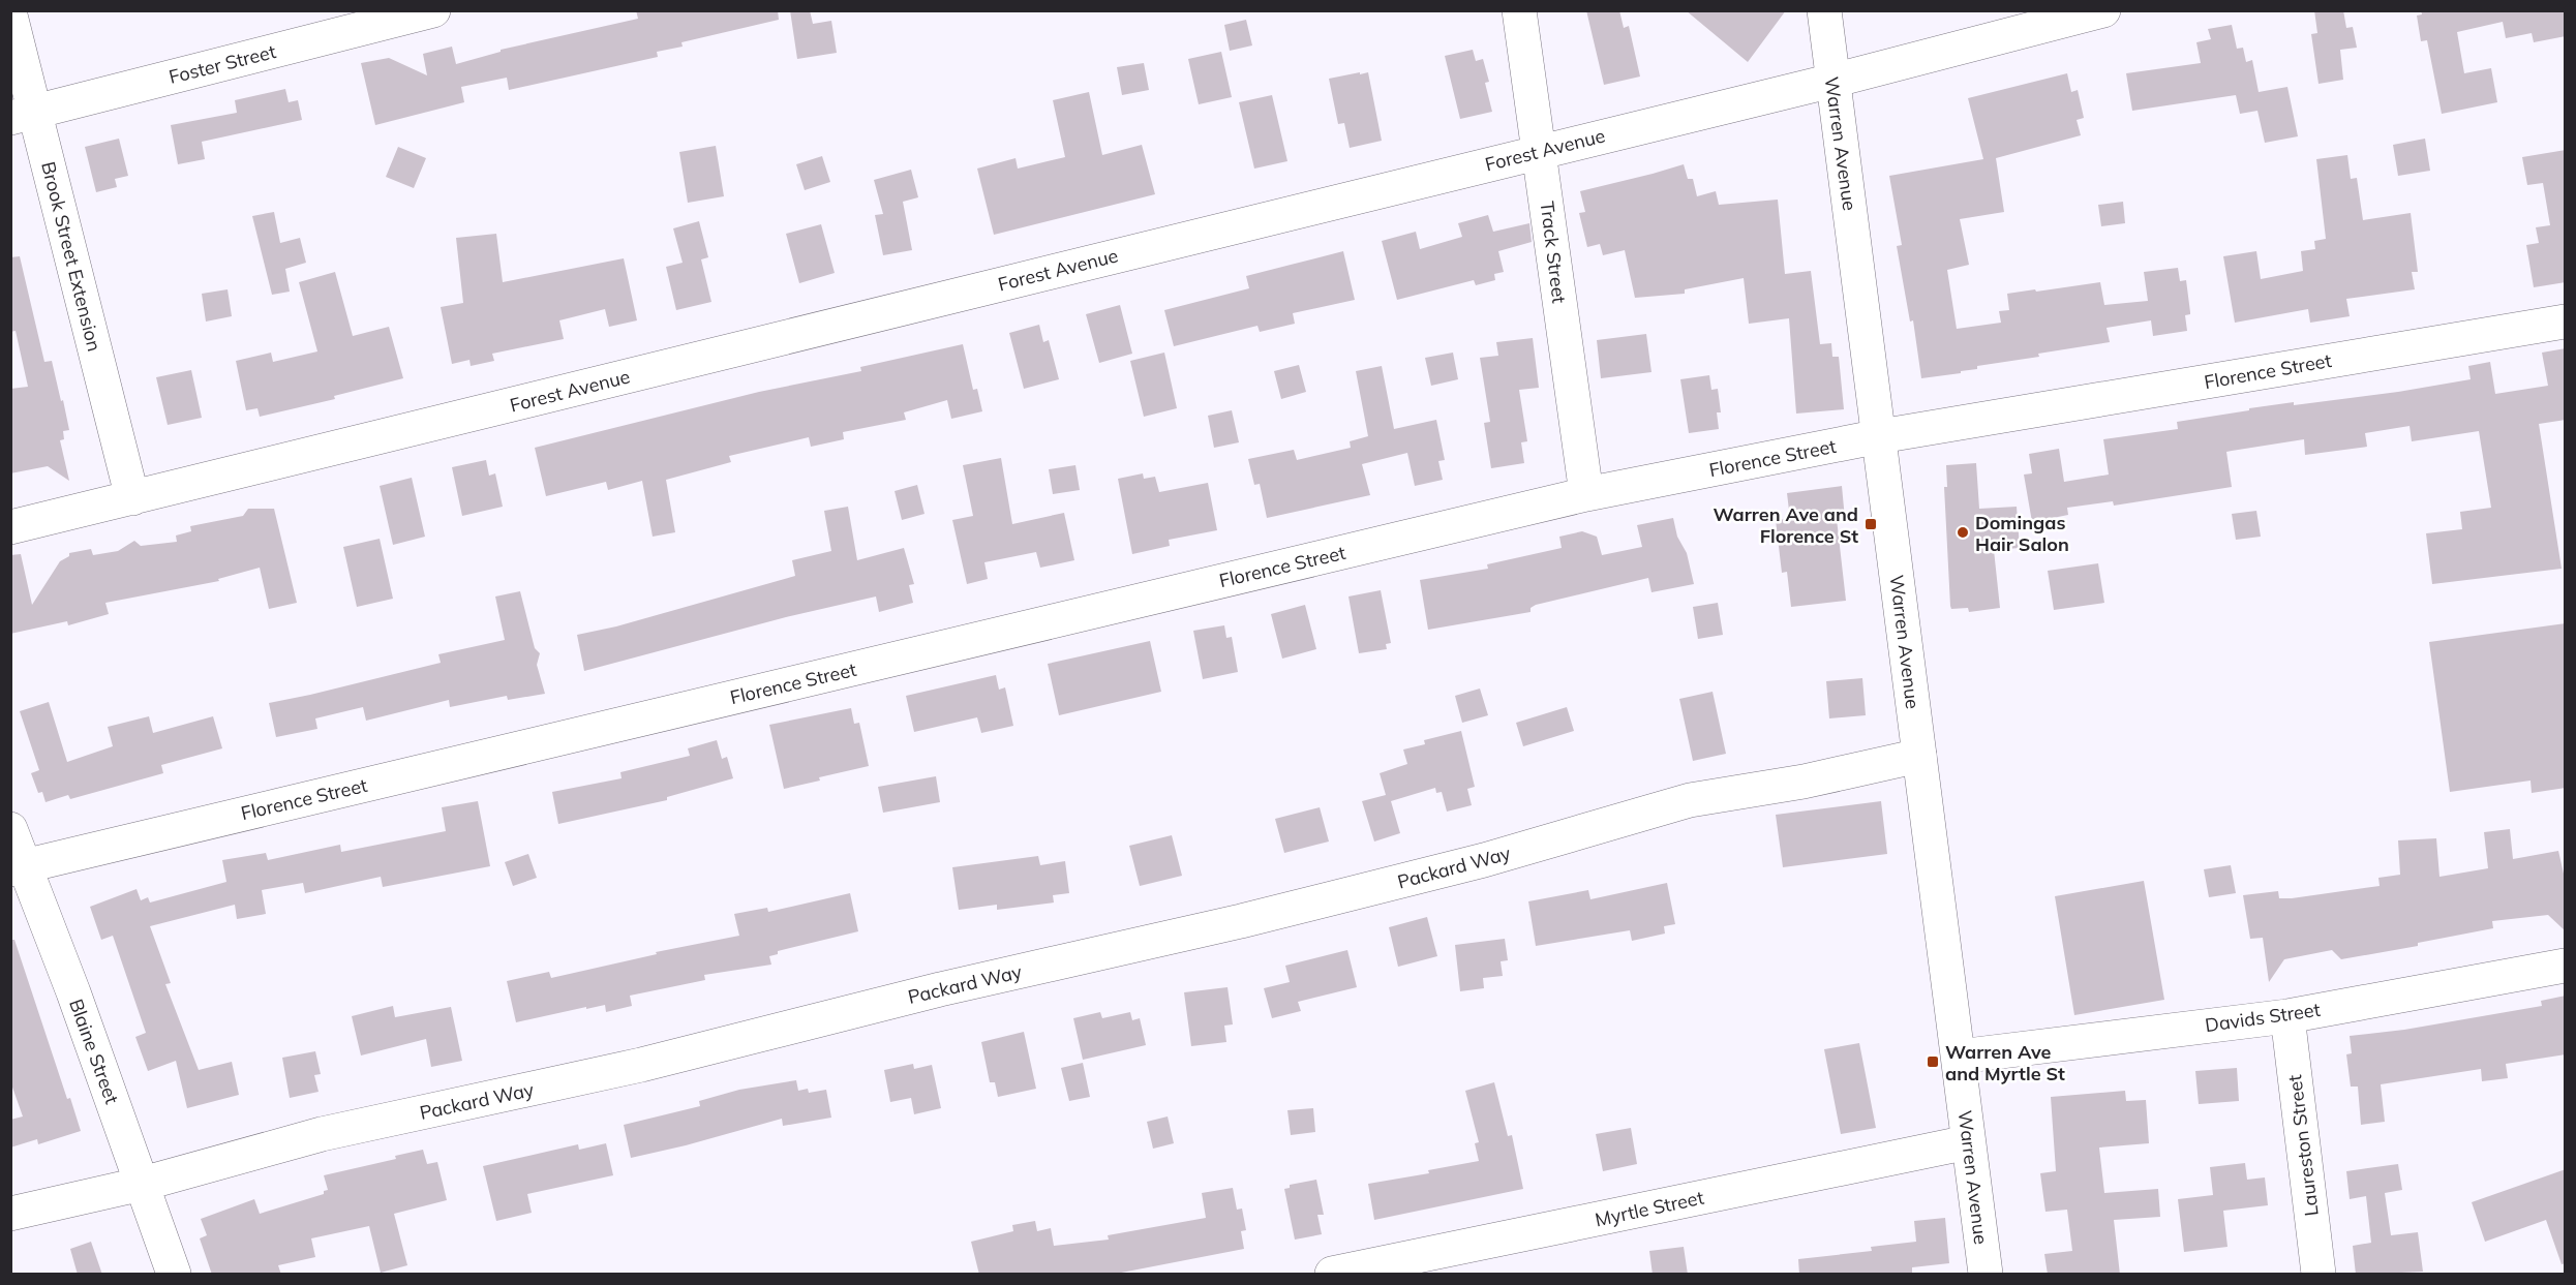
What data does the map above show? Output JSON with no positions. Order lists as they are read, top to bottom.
{
  "streets": {
    "street": [
      "Foster Street",
      "Warren Avenue",
      "Forest Avenue",
      "Track Street",
      "Brook Street Extension",
      "Florence Street",
      "Packard Way",
      "Davids Street",
      "Blaine Street",
      "Laureston Street",
      "Myrtle Street"
    ]
  },
  "crossings": [
    ["Foster Street", "Brook Street Extension"],
    ["Warren Avenue", "Forest Avenue"],
    ["Warren Avenue", "Florence Street"],
    ["Warren Avenue", "Packard Way"],
    ["Warren Avenue", "Davids Street"],
    ["Warren Avenue", "Myrtle Street"],
    ["Forest Avenue", "Track Street"],
    ["Forest Avenue", "Brook Street Extension"],
    ["Track Street", "Florence Street"],
    ["Florence Street", "Blaine Street"],
    ["Packard Way", "Blaine Street"],
    ["Davids Street", "Laureston Street"]
  ],
  "places": {
    "transit": ["Warren Ave and Florence St", "Warren Ave and Myrtle St"],
    "other": ["Domingas Hair Salon"]
  }
}
